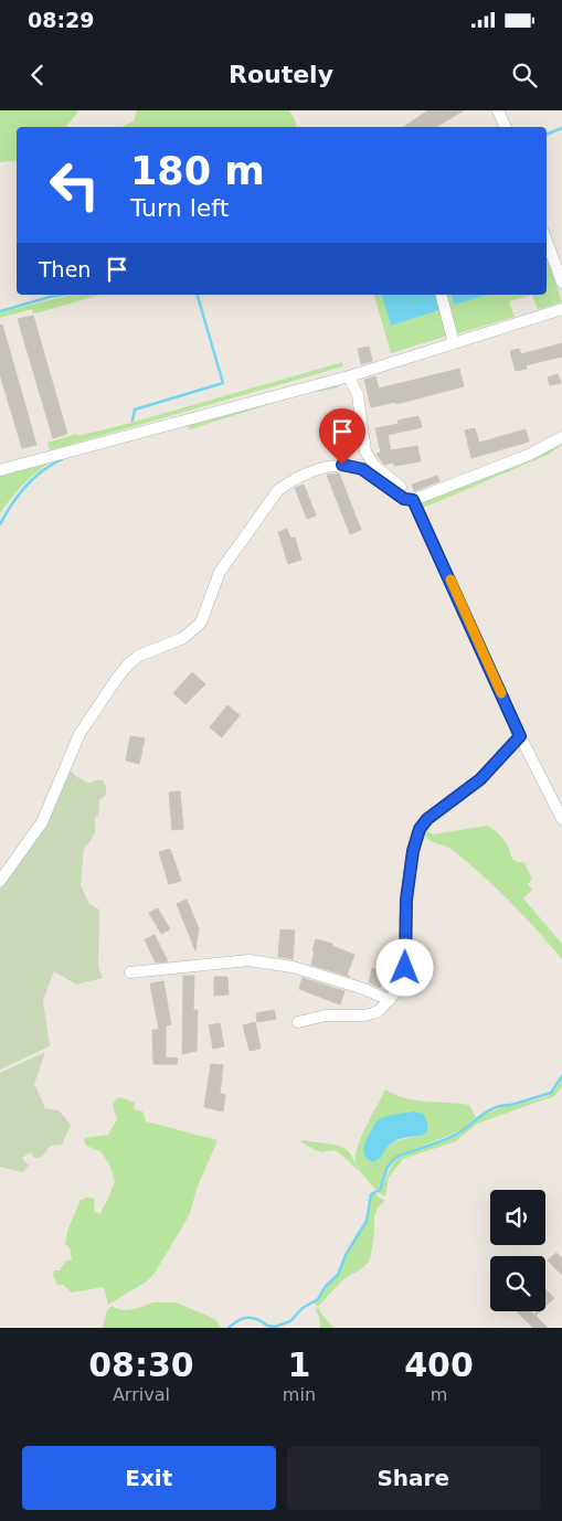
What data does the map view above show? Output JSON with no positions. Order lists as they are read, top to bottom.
{
  "page": {
    "status": "08:29",
    "header": "Routely",
    "turn": ["180 m", "Turn left"],
    "then": "Then",
    "eta": [
      "08:30",
      "Arrival",
      "1",
      "min",
      "400",
      "m"
    ],
    "buttons": ["Exit", "Share"]
  }
}
